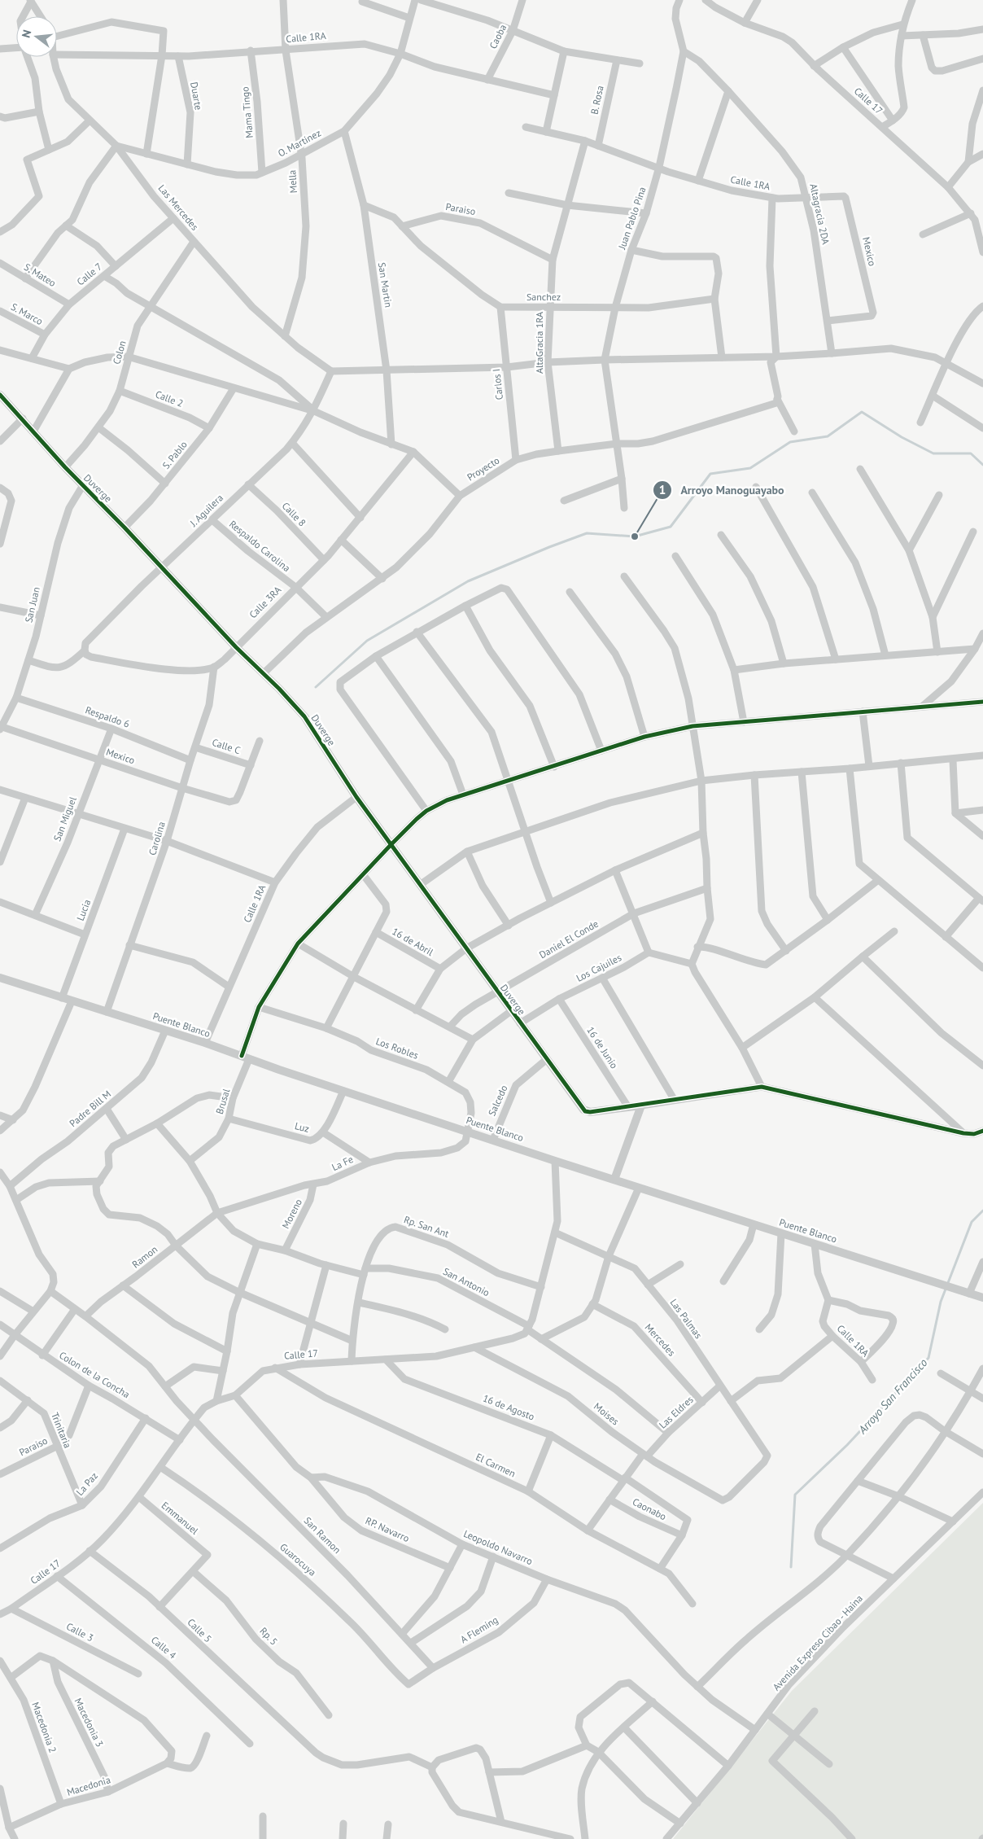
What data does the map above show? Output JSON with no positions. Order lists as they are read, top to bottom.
{
  "streets": {
    "street": [
      "Caoba",
      "Calle 1RA",
      "Duarte",
      "B. Rosa",
      "Calle 17",
      "Mama Tingo",
      "O. Martinez",
      "Mella",
      "Las Mercedes",
      "Paraiso",
      "Altagracia 2DA",
      "Juan Pablo Pina",
      "Mexico",
      "Calle 7",
      "S. Mateo",
      "San Martin",
      "Sanchez",
      "S. Marco",
      "AltaGracia 1RA",
      "Colon",
      "Carlos I",
      "Calle 2",
      "S. Pablo",
      "Proyecto",
      "Duverge",
      "J. Aguilera",
      "Calle 8",
      "Respaldo Carolina",
      "Calle 3RA",
      "San Juan",
      "Respaldo 6",
      "Calle C",
      "San Miguel",
      "Carolina",
      "Lucia",
      "Daniel El Conde",
      "16 de Abril",
      "Los Cajuiles",
      "Puente Blanco",
      "16 de Junio",
      "Los Robles",
      "Salcedo",
      "Brusal",
      "Padre Bill M",
      "Luz",
      "La Fe",
      "Moreno",
      "Rp. San Ant",
      "Ramon",
      "San Antonio",
      "Las Palmas",
      "Mercedes",
      "Colon de la Concha",
      "16 de Agosto",
      "Las Eldres",
      "Moises",
      "Trinitaria",
      "El Carmen",
      "La Paz",
      "Caonabo",
      "Emmanuel",
      "RP. Navarro",
      "San Ramon",
      "Leopoldo Navarro",
      "Guarocuya",
      "A Fleming",
      "Calle 5",
      "Calle 3",
      "Rp. 5",
      "Avenida Expreso Cibao - Haina",
      "Calle 4",
      "Macedonia 3",
      "Macedonia 2",
      "Macedonia"
    ]
  },
  "crossings": [
    ["Caoba", "Calle 1RA"],
    ["Calle 1RA", "Duarte"],
    ["Calle 1RA", "B. Rosa"],
    ["Calle 1RA", "Mama Tingo"],
    ["Calle 1RA", "O. Martinez"],
    ["Calle 1RA", "Mella"],
    ["Calle 1RA", "Altagracia 2DA"],
    ["Calle 1RA", "Juan Pablo Pina"],
    ["Calle 1RA", "Mexico"],
    ["Calle 1RA", "AltaGracia 1RA"],
    ["Calle 1RA", "Duverge"],
    ["Calle 1RA", "Puente Blanco"],
    ["Duarte", "O. Martinez"],
    ["Calle 17", "Rp. San Ant"],
    ["Calle 17", "San Antonio"],
    ["Calle 17", "Colon de la Concha"],
    ["Calle 17", "16 de Agosto"],
    ["Calle 17", "Moises"],
    ["Calle 17", "El Carmen"],
    ["Calle 17", "Emmanuel"],
    ["Calle 17", "RP. Navarro"],
    ["Calle 17", "San Ramon"],
    ["Calle 17", "Guarocuya"],
    ["Calle 17", "Calle 5"],
    ["Calle 17", "Calle 3"],
    ["Calle 17", "Calle 4"],
    ["Mama Tingo", "O. Martinez"],
    ["O. Martinez", "Mella"],
    ["O. Martinez", "Las Mercedes"],
    ["O. Martinez", "San Martin"],
    ["Mella", "Las Mercedes"],
    ["Las Mercedes", "Calle 7"],
    ["Las Mercedes", "Colon"],
    ["Las Mercedes", "J. Aguilera"],
    ["Paraiso", "AltaGracia 1RA"],
    ["Paraiso", "Colon de la Concha"],
    ["Paraiso", "Trinitaria"],
    ["Altagracia 2DA", "Juan Pablo Pina"],
    ["Altagracia 2DA", "Mexico"],
    ["Juan Pablo Pina", "Sanchez"],
    ["Juan Pablo Pina", "Proyecto"],
    ["Mexico", "San Juan"],
    ["Mexico", "Calle C"],
    ["Mexico", "San Miguel"],
    ["Mexico", "Carolina"],
    ["Calle 7", "S. Mateo"],
    ["Calle 7", "S. Marco"],
    ["Sanchez", "AltaGracia 1RA"],
    ["Sanchez", "Carlos I"],
    ["AltaGracia 1RA", "Proyecto"],
    ["Colon", "Calle 2"],
    ["Colon", "Duverge"],
    ["Carlos I", "Proyecto"],
    ["Calle 2", "S. Pablo"],
    ["S. Pablo", "Duverge"],
    ["Proyecto", "Duverge"],
    ["Proyecto", "Respaldo Carolina"],
    ["Duverge", "J. Aguilera"],
    ["Duverge", "Calle 3RA"],
    ["Duverge", "San Juan"],
    ["Duverge", "Daniel El Conde"],
    ["Duverge", "Los Cajuiles"],
    ["Duverge", "16 de Junio"],
    ["Duverge", "Salcedo"],
    ["Duverge", "Brusal"],
    ["J. Aguilera", "Calle 8"],
    ["J. Aguilera", "Respaldo Carolina"],
    ["J. Aguilera", "San Juan"],
    ["Calle 8", "Calle 3RA"],
    ["Respaldo Carolina", "Calle 3RA"],
    ["Calle 3RA", "Carolina"],
    ["San Juan", "Respaldo 6"],
    ["Respaldo 6", "San Miguel"],
    ["Respaldo 6", "Carolina"],
    ["Calle C", "Carolina"],
    ["Carolina", "Puente Blanco"],
    ["Lucia", "Puente Blanco"],
    ["Los Cajuiles", "16 de Junio"],
    ["Puente Blanco", "Los Robles"],
    ["Puente Blanco", "Salcedo"],
    ["Puente Blanco", "Brusal"],
    ["Puente Blanco", "Padre Bill M"],
    ["Puente Blanco", "Luz"],
    ["Puente Blanco", "La Fe"],
    ["Los Robles", "Brusal"],
    ["Los Robles", "La Fe"],
    ["Brusal", "Luz"],
    ["Brusal", "San Antonio"],
    ["La Fe", "Moreno"],
    ["La Fe", "Ramon"],
    ["La Fe", "San Antonio"],
    ["Moreno", "San Antonio"],
    ["Rp. San Ant", "San Antonio"],
    ["Ramon", "San Antonio"],
    ["Ramon", "San Ramon"],
    ["San Antonio", "Las Eldres"],
    ["Las Palmas", "Las Eldres"],
    ["Las Palmas", "Moises"],
    ["Mercedes", "Las Eldres"],
    ["Colon de la Concha", "La Paz"],
    ["16 de Agosto", "Las Eldres"],
    ["16 de Agosto", "Caonabo"],
    ["Las Eldres", "Moises"],
    ["Las Eldres", "El Carmen"],
    ["Las Eldres", "Caonabo"],
    ["Trinitaria", "La Paz"],
    ["Emmanuel", "Rp. 5"],
    ["RP. Navarro", "Leopoldo Navarro"],
    ["San Ramon", "A Fleming"],
    ["Leopoldo Navarro", "A Fleming"],
    ["Leopoldo Navarro", "Avenida Expreso Cibao - Haina"],
    ["Guarocuya", "A Fleming"],
    ["Macedonia 3", "Macedonia"],
    ["Macedonia 2", "Macedonia"]
  ],
  "water": ["Arroyo San Francisco"],
  "places": ["Arroyo Manoguayabo"],
  "north": "left"
}
